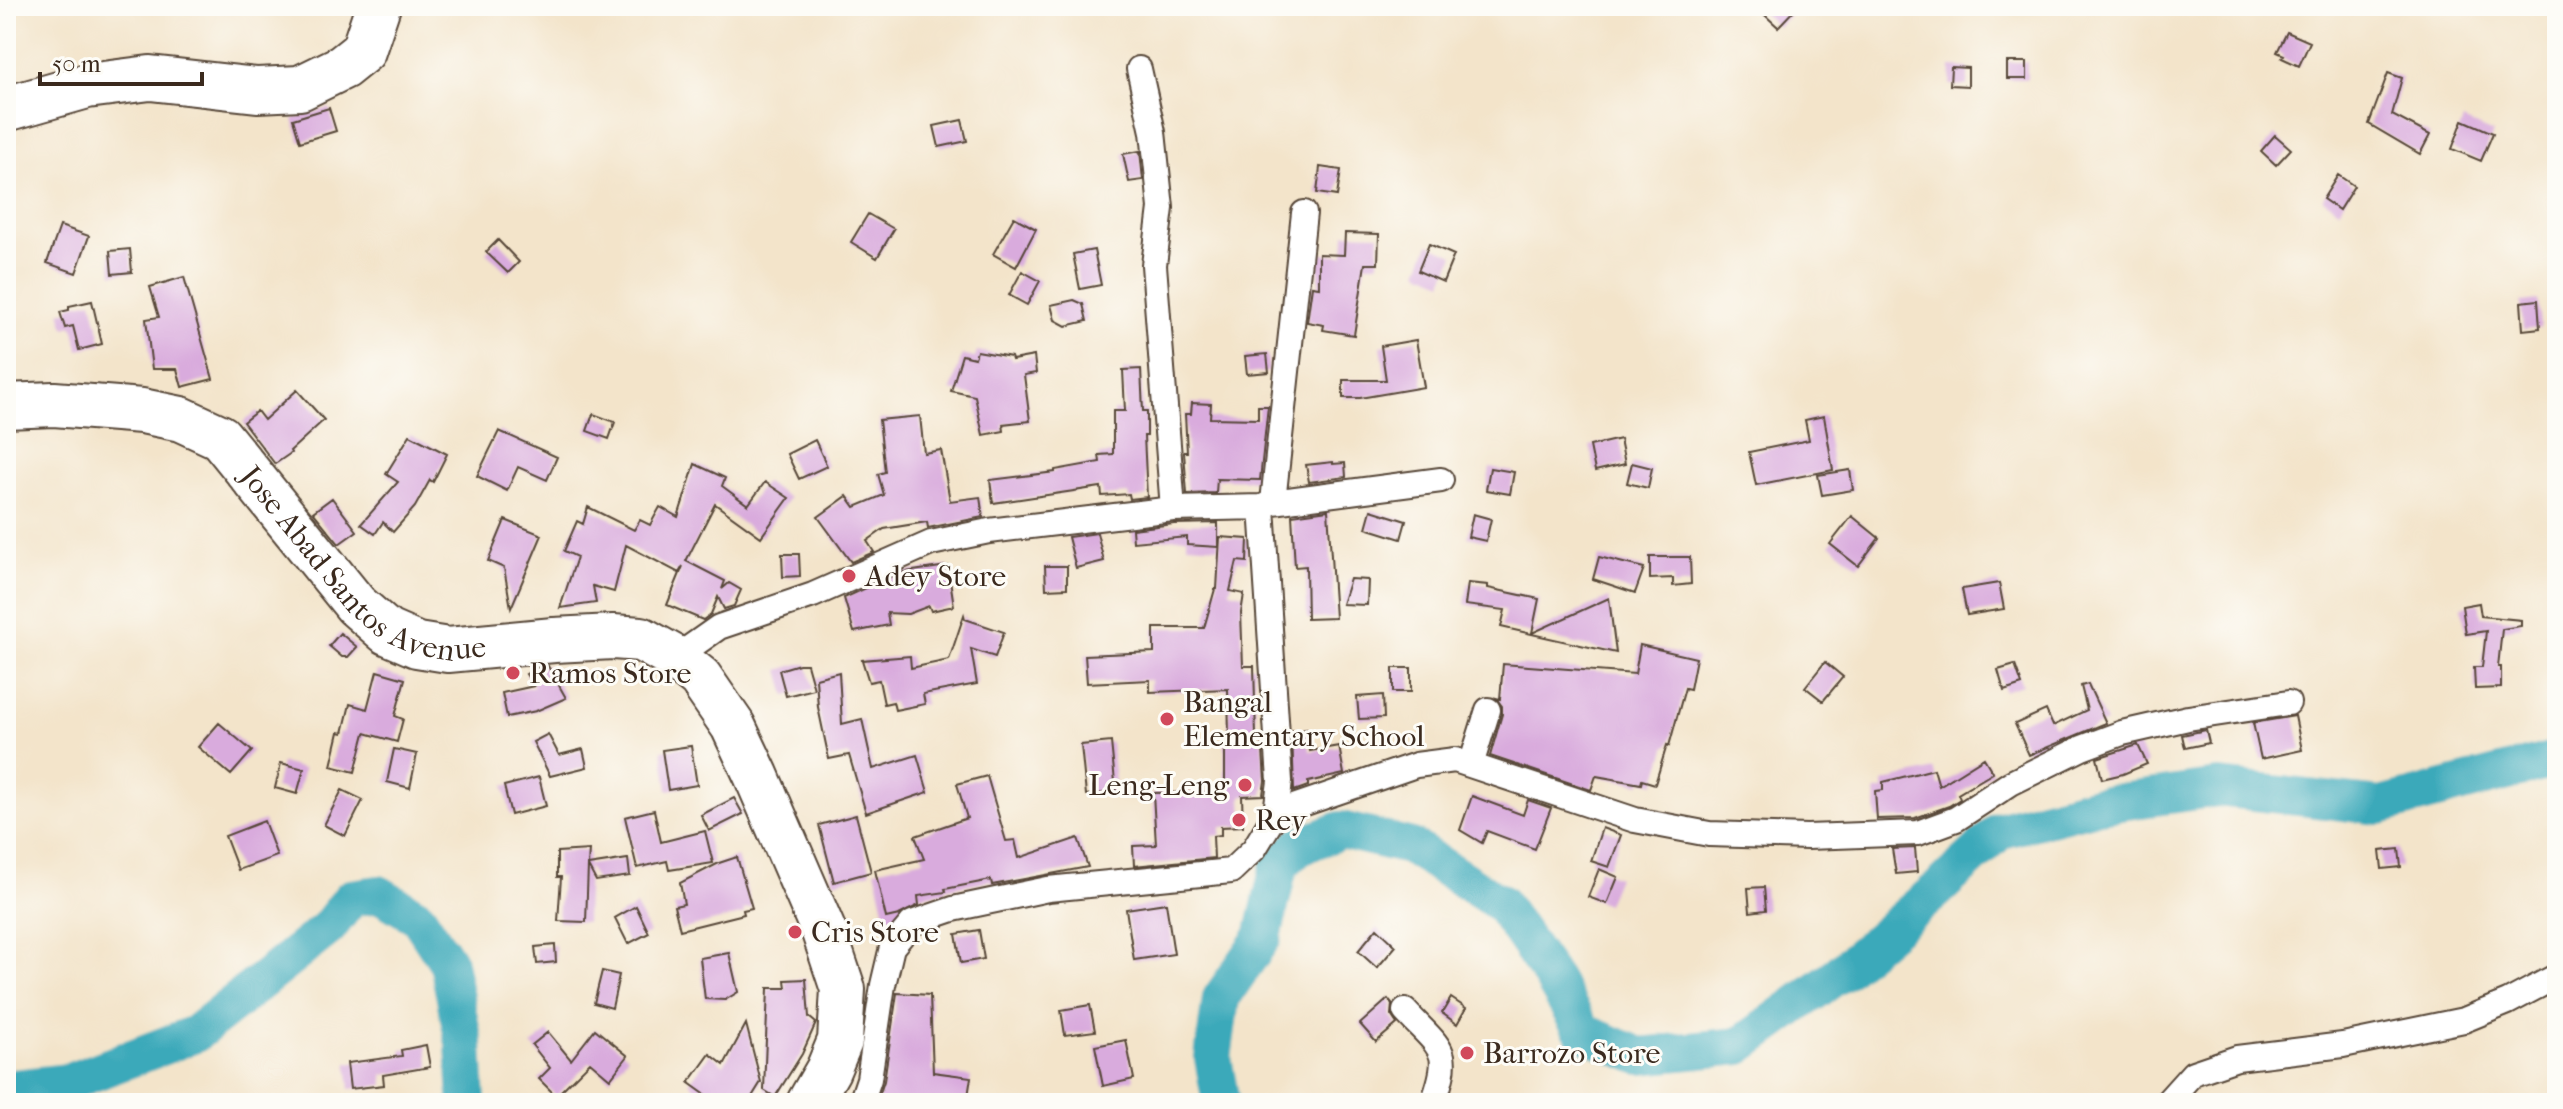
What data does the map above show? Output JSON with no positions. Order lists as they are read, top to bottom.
{
  "streets": {
    "highway": ["Jose Abad Santos Avenue"]
  },
  "places": [
    "Adey Store",
    "Ramos Store",
    "Bangal Elementary School",
    "Leng-Leng",
    "Rey",
    "Cris Store",
    "Barrozo Store"
  ],
  "scale_bar": "50 m"
}
